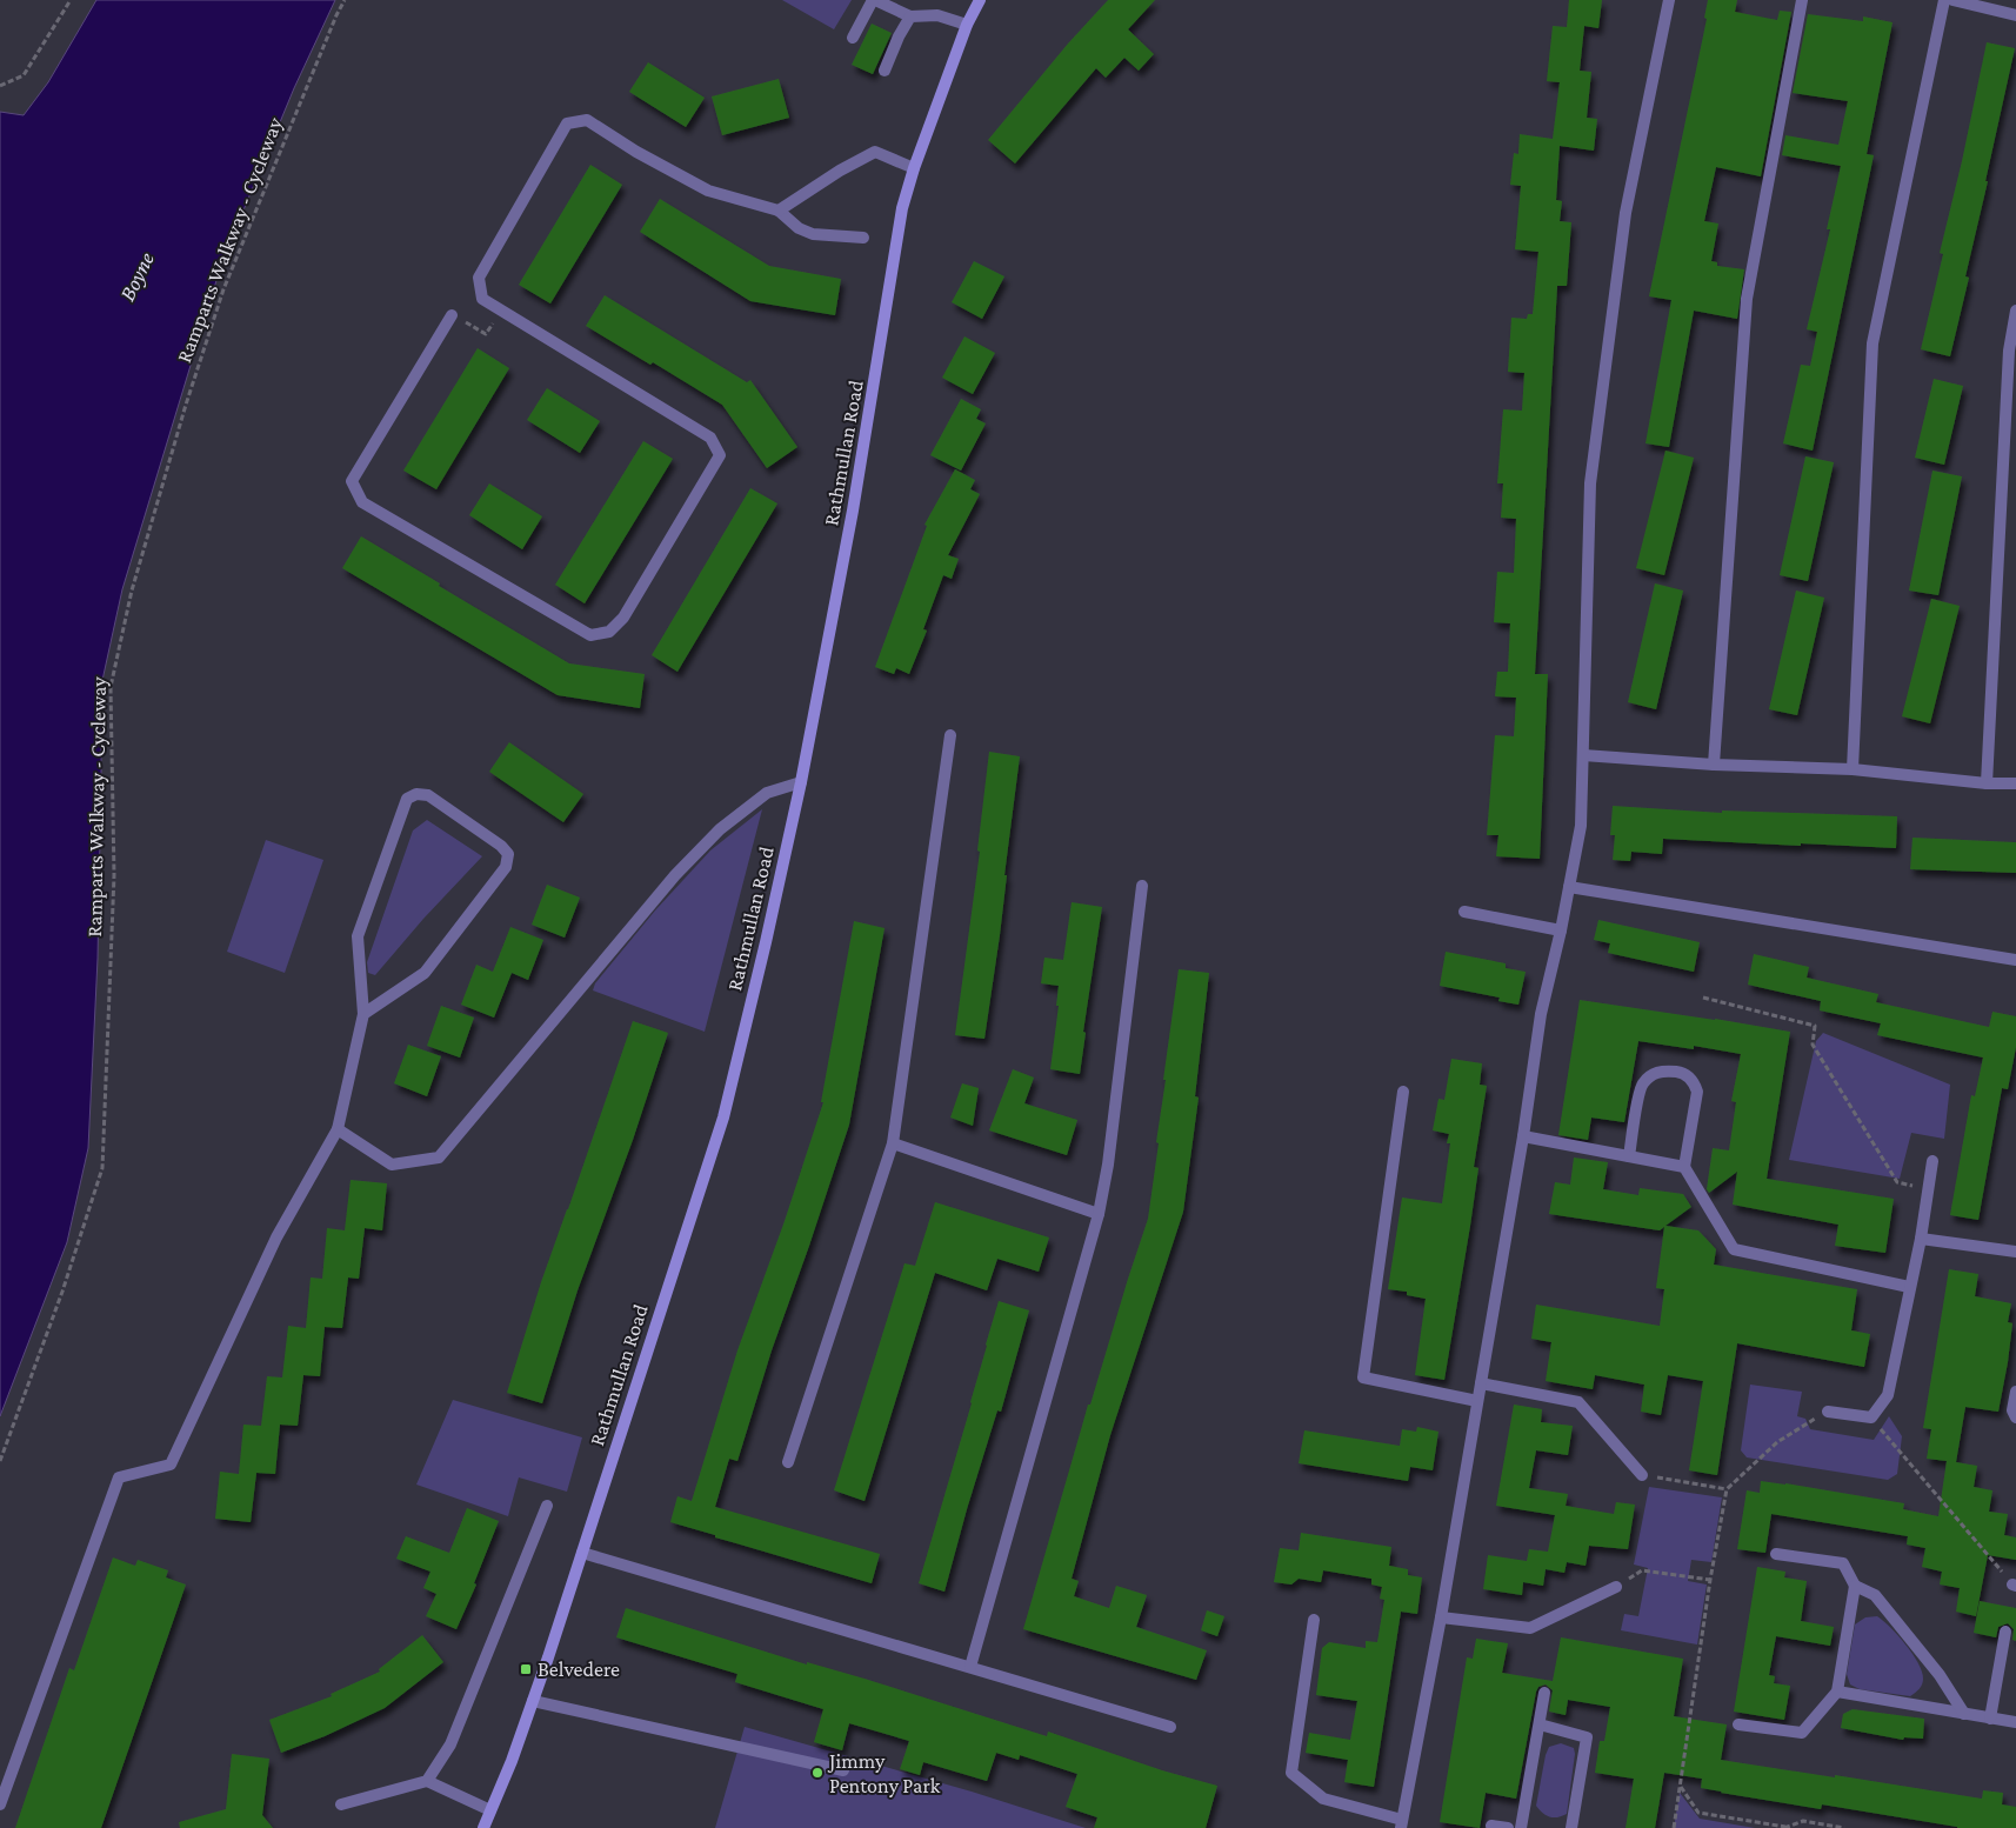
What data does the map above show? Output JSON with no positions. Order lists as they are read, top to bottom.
{
  "streets": {
    "street": ["Rathmullan Road"],
    "path": ["Ramparts Walkway - Cycleway"]
  },
  "water": ["Boyne"],
  "places": {
    "transit": ["Belvedere"],
    "other": ["Jimmy Pentony Park"]
  }
}
